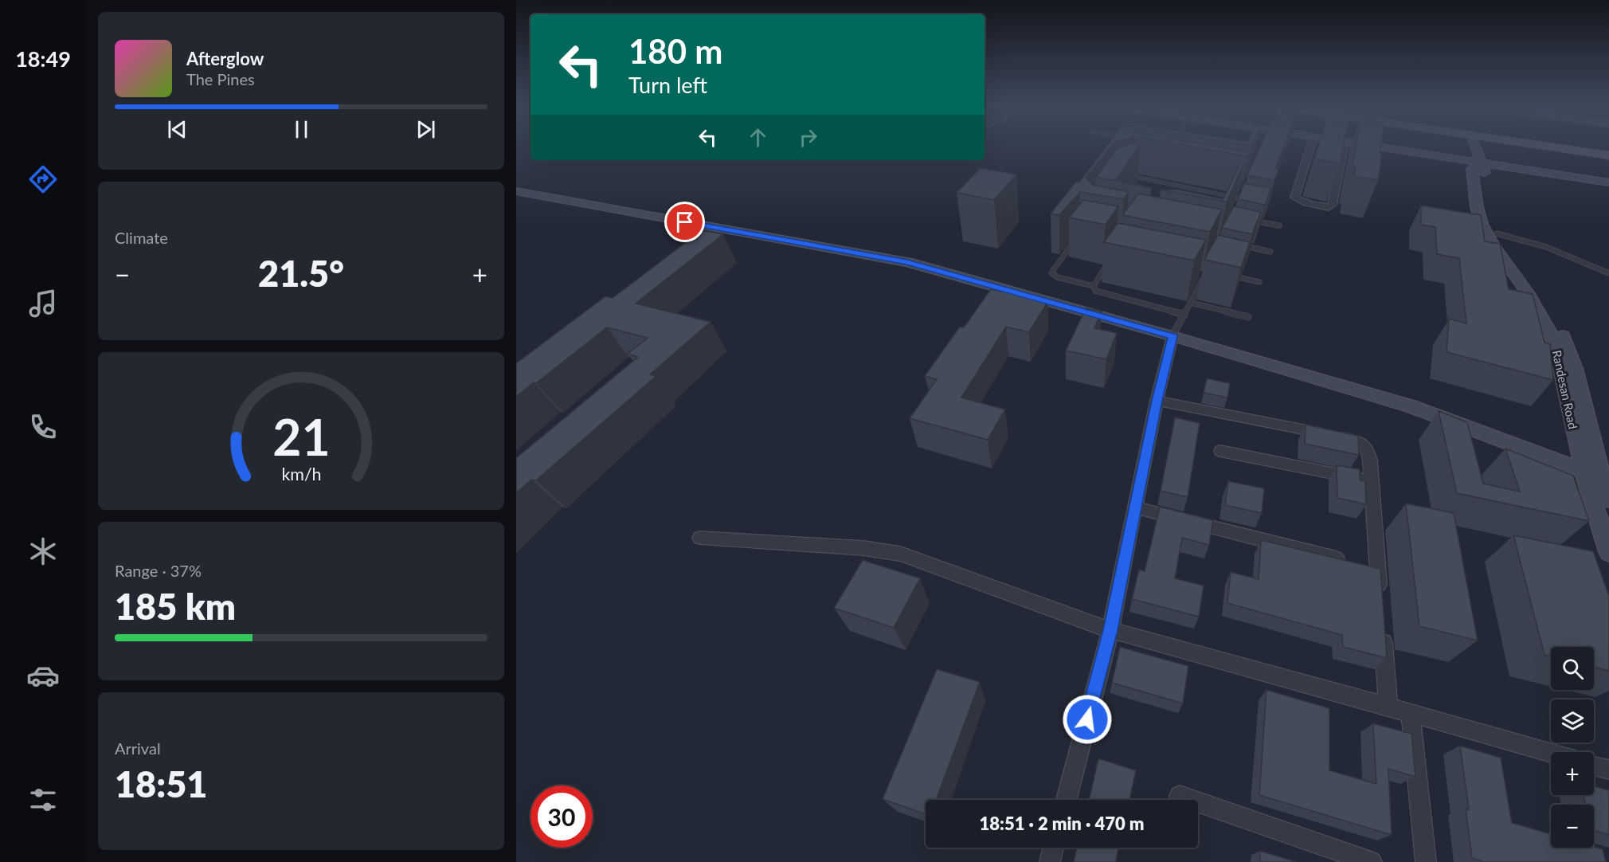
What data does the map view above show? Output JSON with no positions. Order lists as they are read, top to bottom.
{
  "streets": {
    "street": ["Randesan Road"]
  },
  "page": {
    "tabs": "18:49",
    "turn": ["180 m", "Turn left"],
    "song": ["Afterglow", "The Pines"],
    "tile": [
      "Climate",
      ["Range · 37%", "185 km"],
      ["Arrival", "18:51"]
    ],
    "heat": ["−", "21.5°", "+"],
    "map_buttons": ["+", "−"],
    "limit": "30",
    "trip": "18:51 · 2 min · 470 m",
    "gauge": ["21", "km/h"]
  }
}
